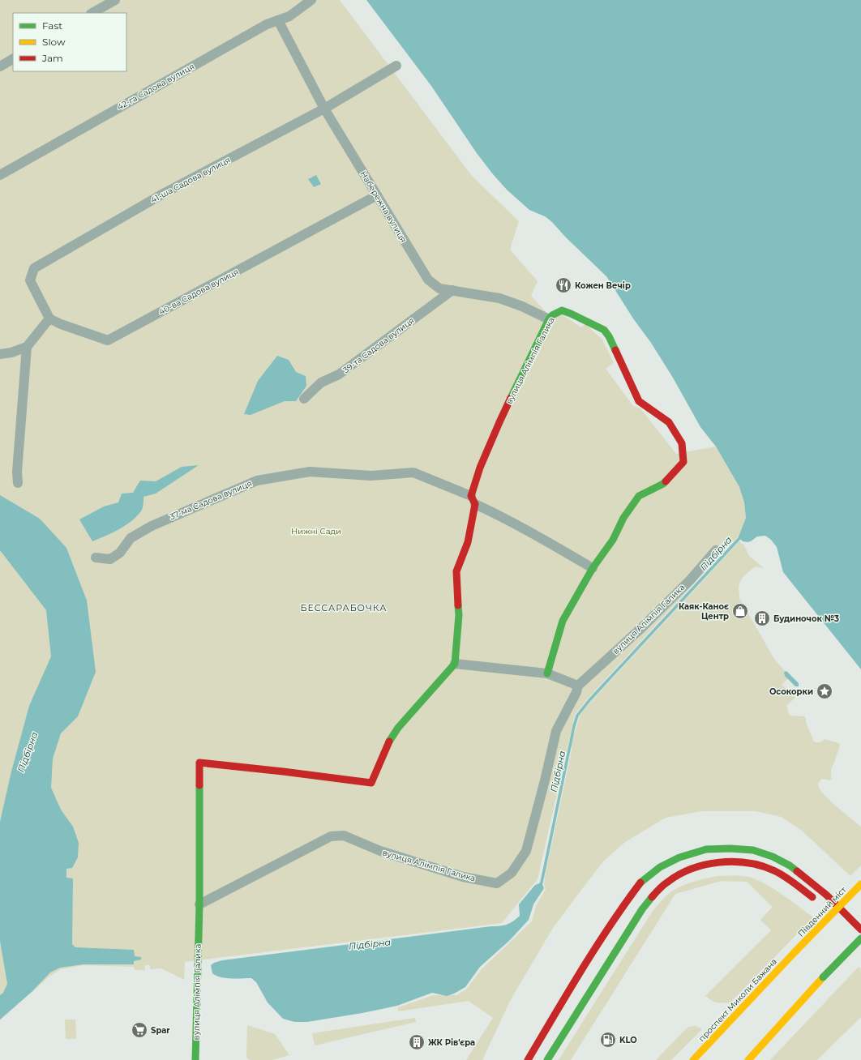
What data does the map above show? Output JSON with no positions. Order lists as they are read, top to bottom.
{
  "streets": {
    "main road": ["вулиця Алімпія Галика", "Південний міст", "проспект Миколи Бажана"],
    "street": [
      "42-га Садова вулиця",
      "41-ша Садова вулиця",
      "Набережна вулиця",
      "40-ва Садова вулиця",
      "39-та Садова вулиця",
      "37-ма Садова вулиця"
    ]
  },
  "crossings": [
    ["42-га Садова вулиця", "Набережна вулиця"],
    ["41-ша Садова вулиця", "Набережна вулиця"],
    ["41-ша Садова вулиця", "40-ва Садова вулиця"],
    ["Набережна вулиця", "40-ва Садова вулиця"],
    ["Набережна вулиця", "39-та Садова вулиця"],
    ["Набережна вулиця", "вулиця Алімпія Галика"],
    ["вулиця Алімпія Галика", "37-ма Садова вулиця"],
    ["Південний міст", "проспект Миколи Бажана"]
  ],
  "districts": ["БЕССАРАБОЧКА"],
  "water": ["Підбірна"],
  "parks": ["Нижні Сади"],
  "places": {
    "restaurant": ["Кожен Вечір"],
    "shop": ["Каяк-Каноє Центр"],
    "building": ["Будиночок №3", "ЖК Рів'єра"],
    "place": ["Осокорки"],
    "supermarket": ["Spar"],
    "fuel station": ["KLO"]
  },
  "legend": ["Fast", "Slow", "Jam"]
}
